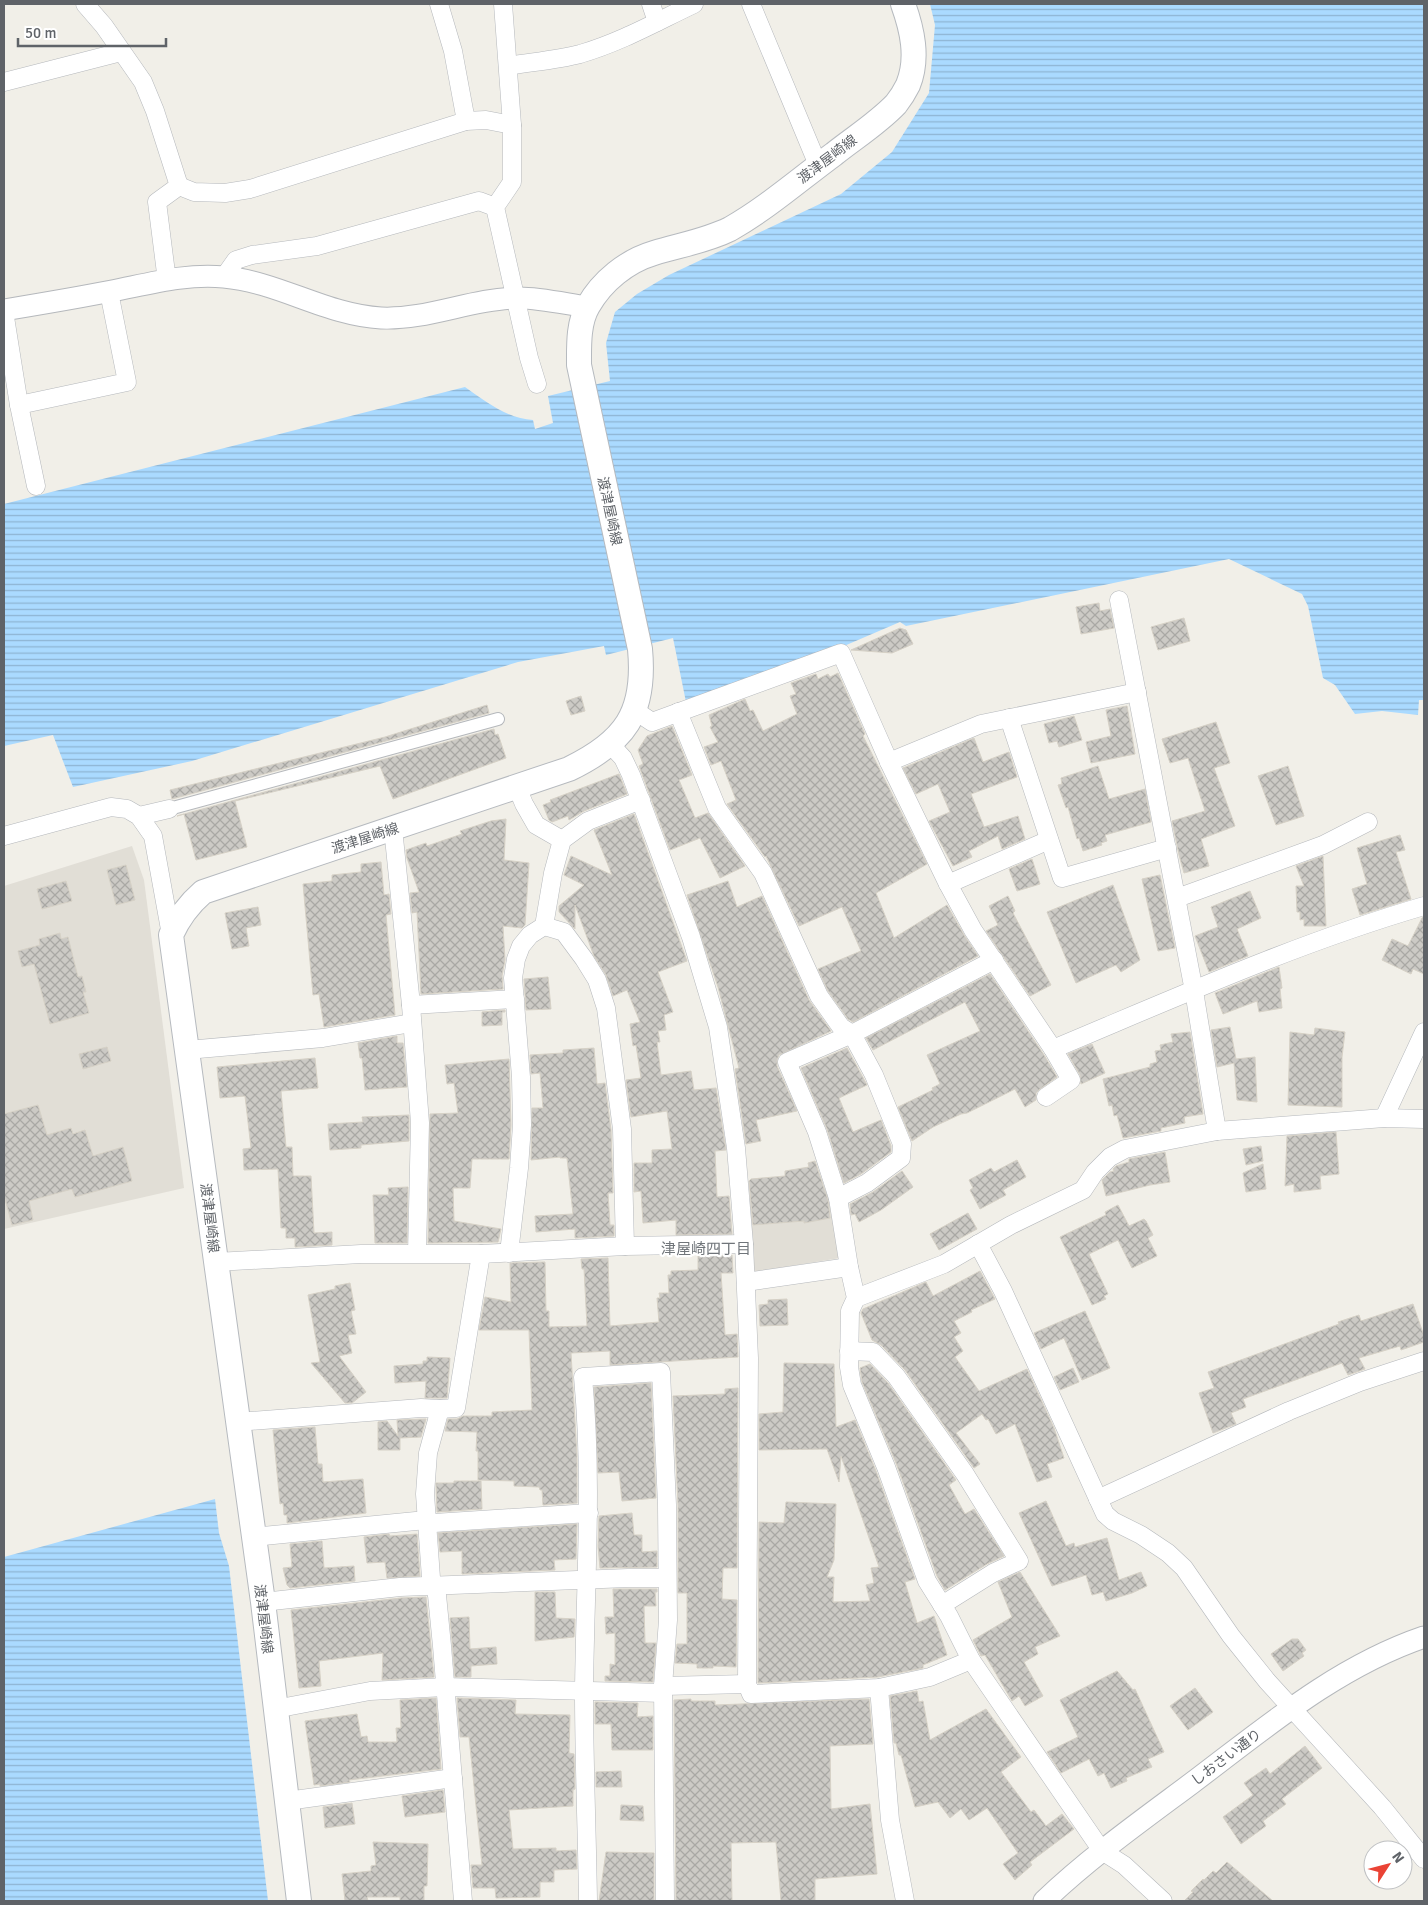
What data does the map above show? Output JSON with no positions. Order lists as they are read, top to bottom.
{
  "streets": {
    "main road": ["渡津屋崎線"],
    "street": ["しおさい通り"]
  },
  "districts": ["津屋崎四丁目"],
  "scale_bar": "50 m",
  "north": "top right"
}
